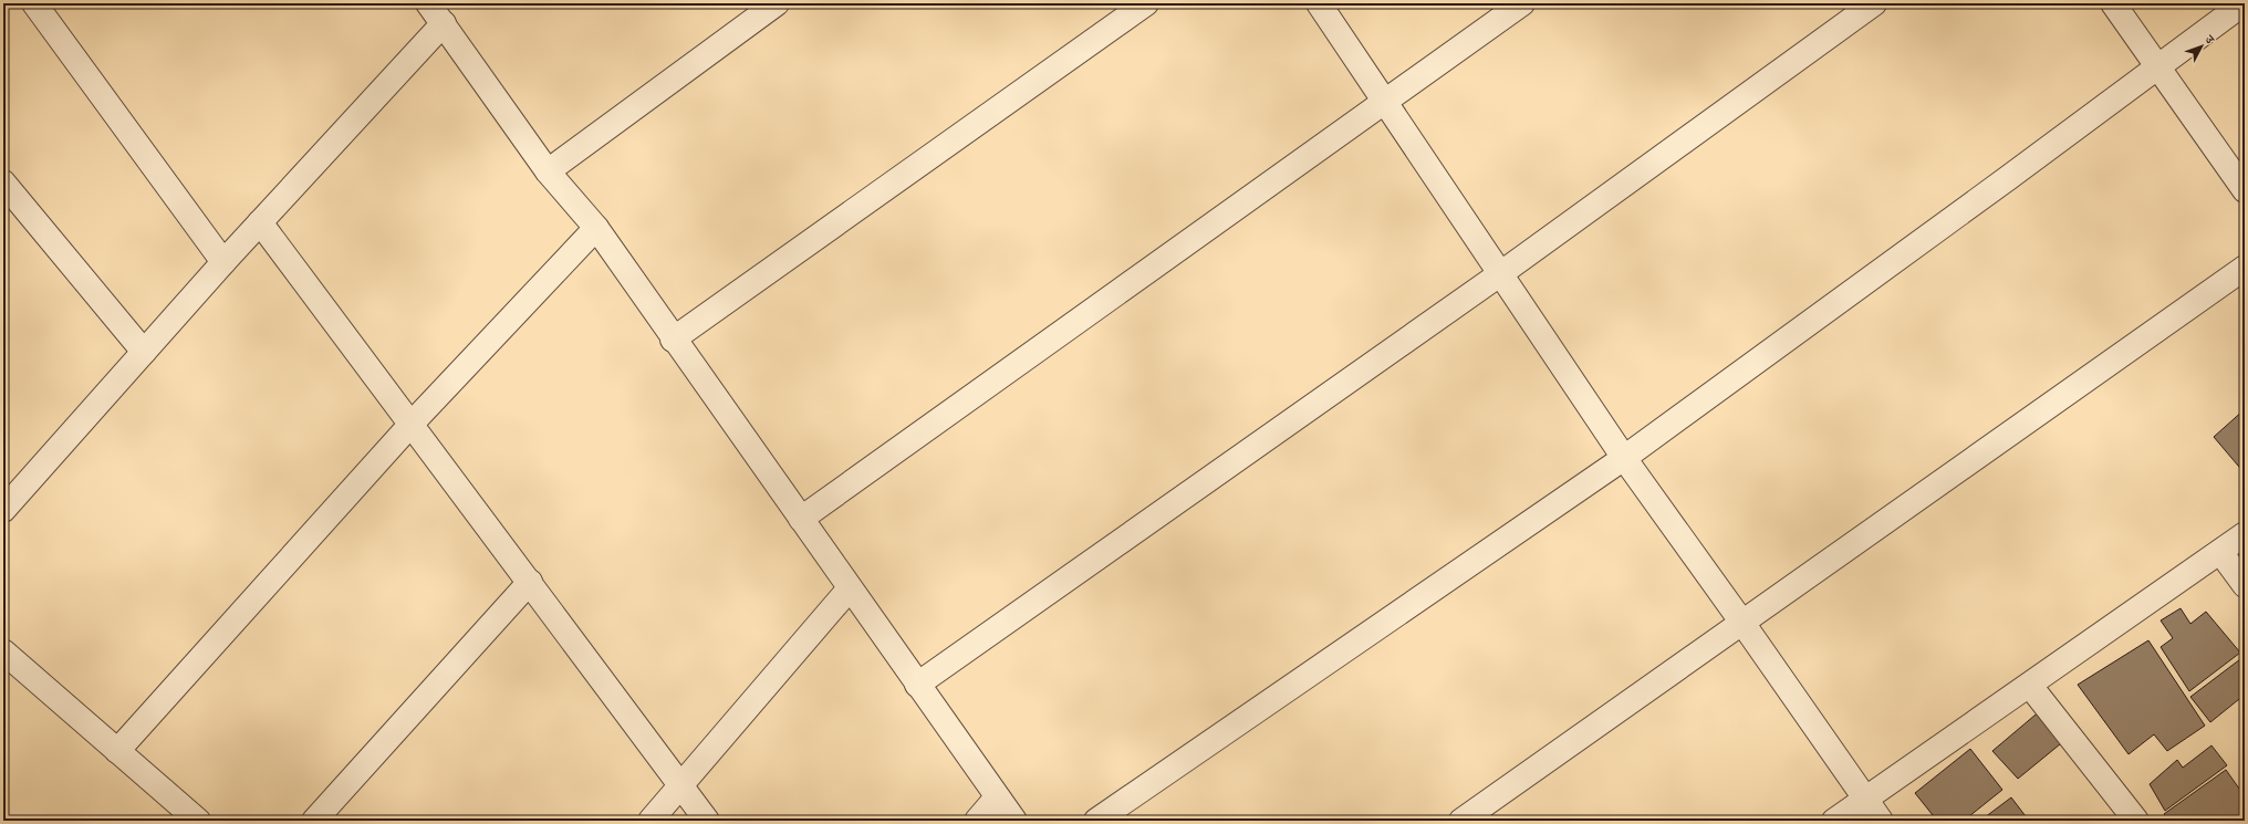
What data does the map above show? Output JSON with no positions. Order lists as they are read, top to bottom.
{
  "north": "top right"
}
